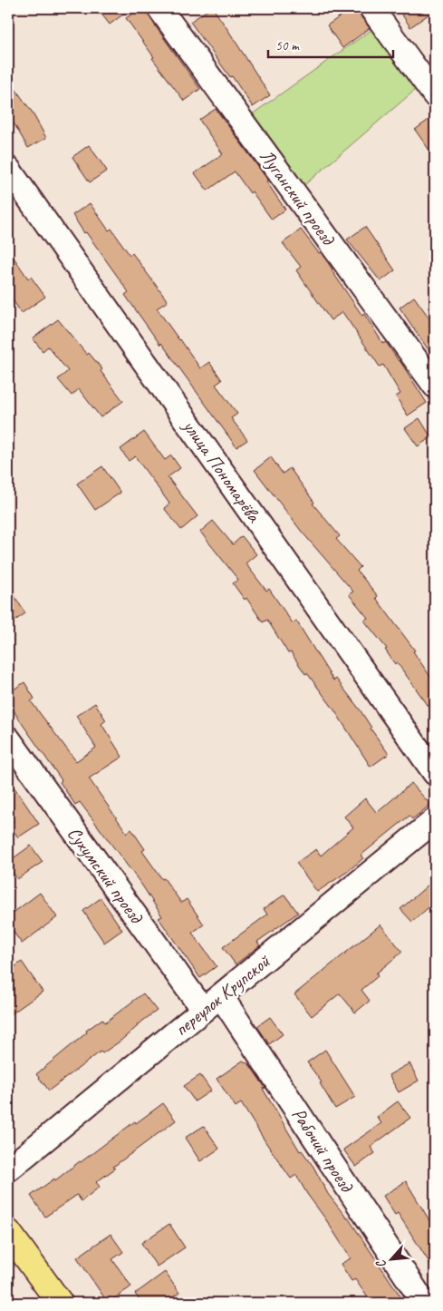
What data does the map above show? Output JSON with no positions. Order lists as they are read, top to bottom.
{
  "streets": {
    "street": [
      "Луганский проезд",
      "улица Пономарёва",
      "Сухумский проезд",
      "переулок Крупской",
      "Рабочий проезд"
    ]
  },
  "crossings": [
    ["Сухумский проезд", "переулок Крупской"],
    ["Сухумский проезд", "Рабочий проезд"],
    ["переулок Крупской", "Рабочий проезд"]
  ],
  "scale_bar": "50 m",
  "north": "bottom left"
}
